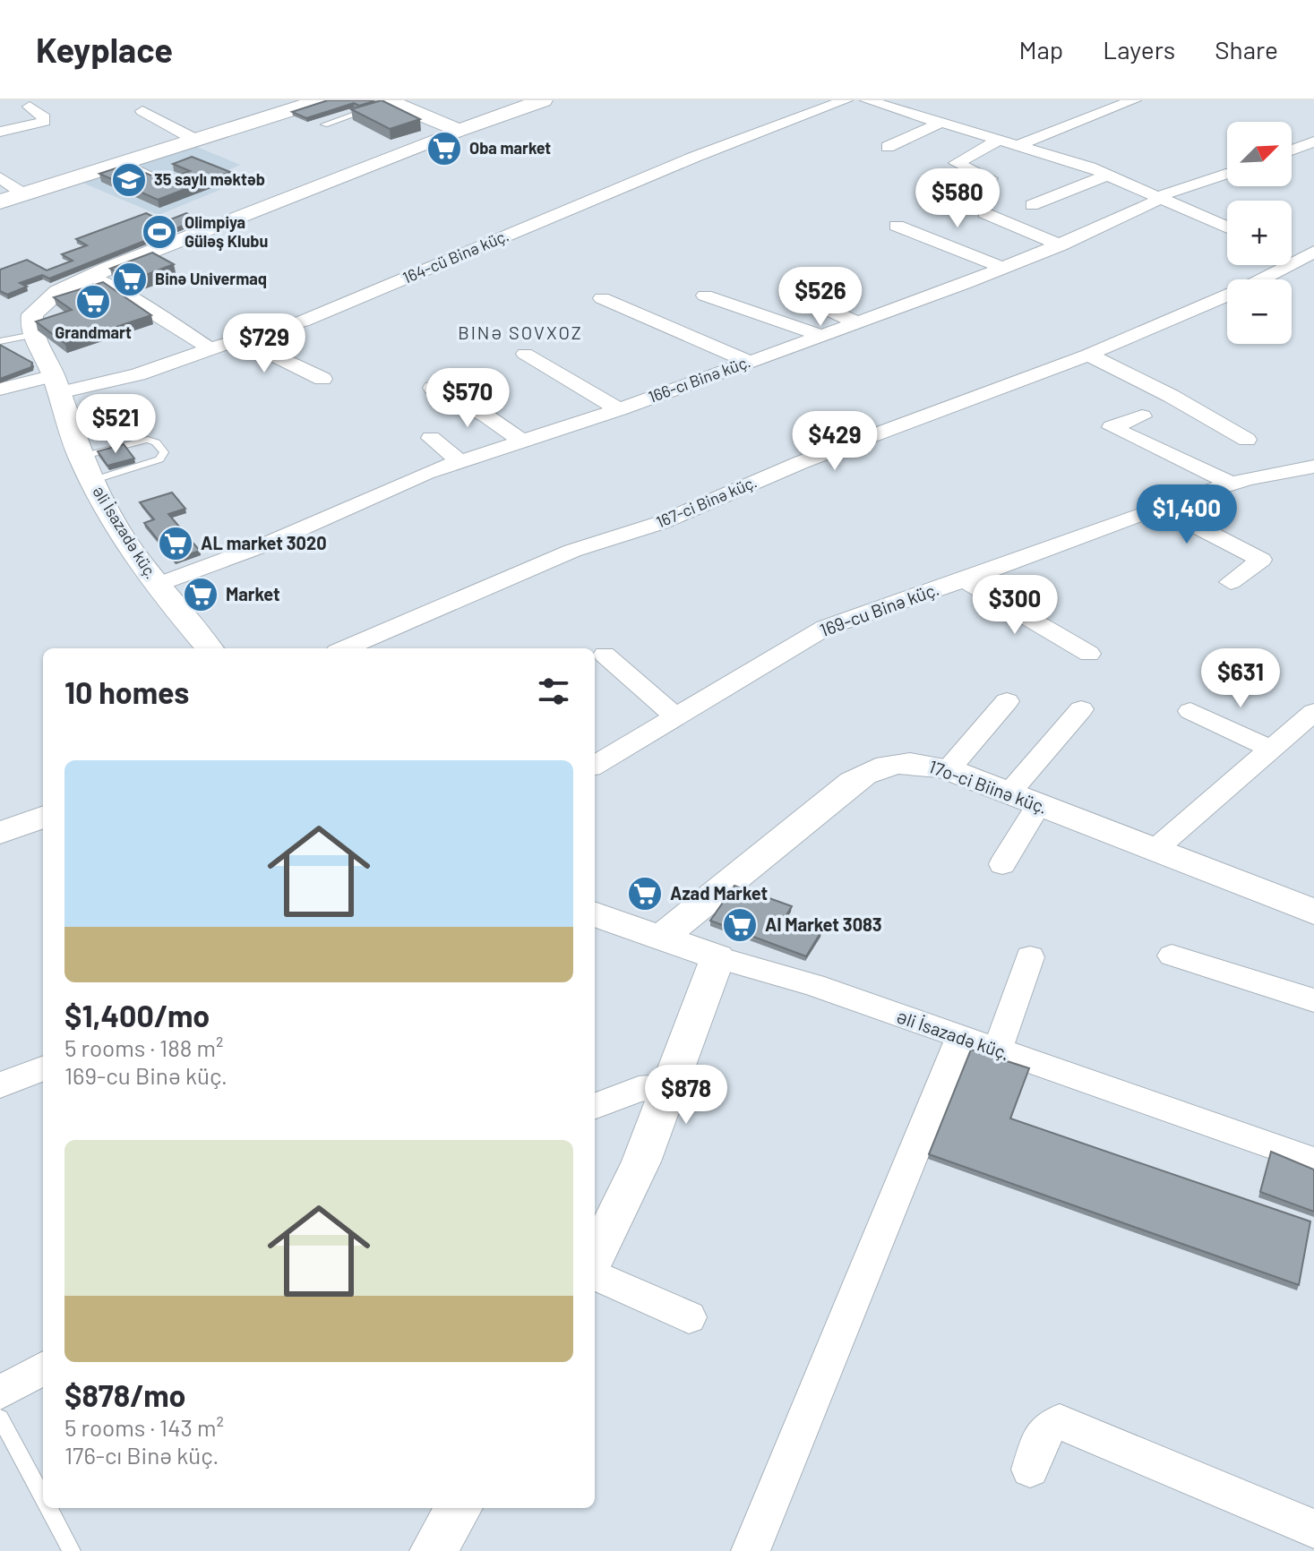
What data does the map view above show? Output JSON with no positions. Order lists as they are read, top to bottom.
{
  "streets": {
    "street": [
      "164-cü Binə küç.",
      "166-cı Binə küç.",
      "167-ci Binə küç.",
      "Əli İsazadə küç.",
      "169-cu Binə küç.",
      "17o-ci Biinə küç."
    ]
  },
  "crossings": [
    ["164-cü Binə küç.", "Əli İsazadə küç."],
    ["166-cı Binə küç.", "Əli İsazadə küç."],
    ["Əli İsazadə küç.", "17o-ci Biinə küç."]
  ],
  "districts": ["BINƏ SOVXOZ"],
  "places": {
    "supermarket": [
      "Oba market",
      "Binə Univermaq",
      "Grandmart",
      "AL market 3020",
      "Market",
      "Azad Market",
      "Al Market 3083"
    ],
    "school or university": ["35 saylı məktəb"],
    "sports": ["Olimpiya Güləş Klubu"]
  },
  "north": "top right",
  "page": {
    "header": "Keyplace",
    "nav": ["Map", "Layers", "Share"],
    "map_buttons": ["+", "−"],
    "price": [
      "$580",
      "$526",
      "$729",
      "$570",
      "$521",
      "$429",
      "$1,400",
      "$300",
      "$631",
      "$878"
    ],
    "heading": "10 homes",
    "list": [
      {
        "name": "$1,400/mo",
        "note": "5 rooms · 188 m² · 169-cu Binə küç."
      },
      {
        "name": "$878/mo",
        "note": "5 rooms · 143 m² · 176-cı Binə küç."
      }
    ]
  }
}
